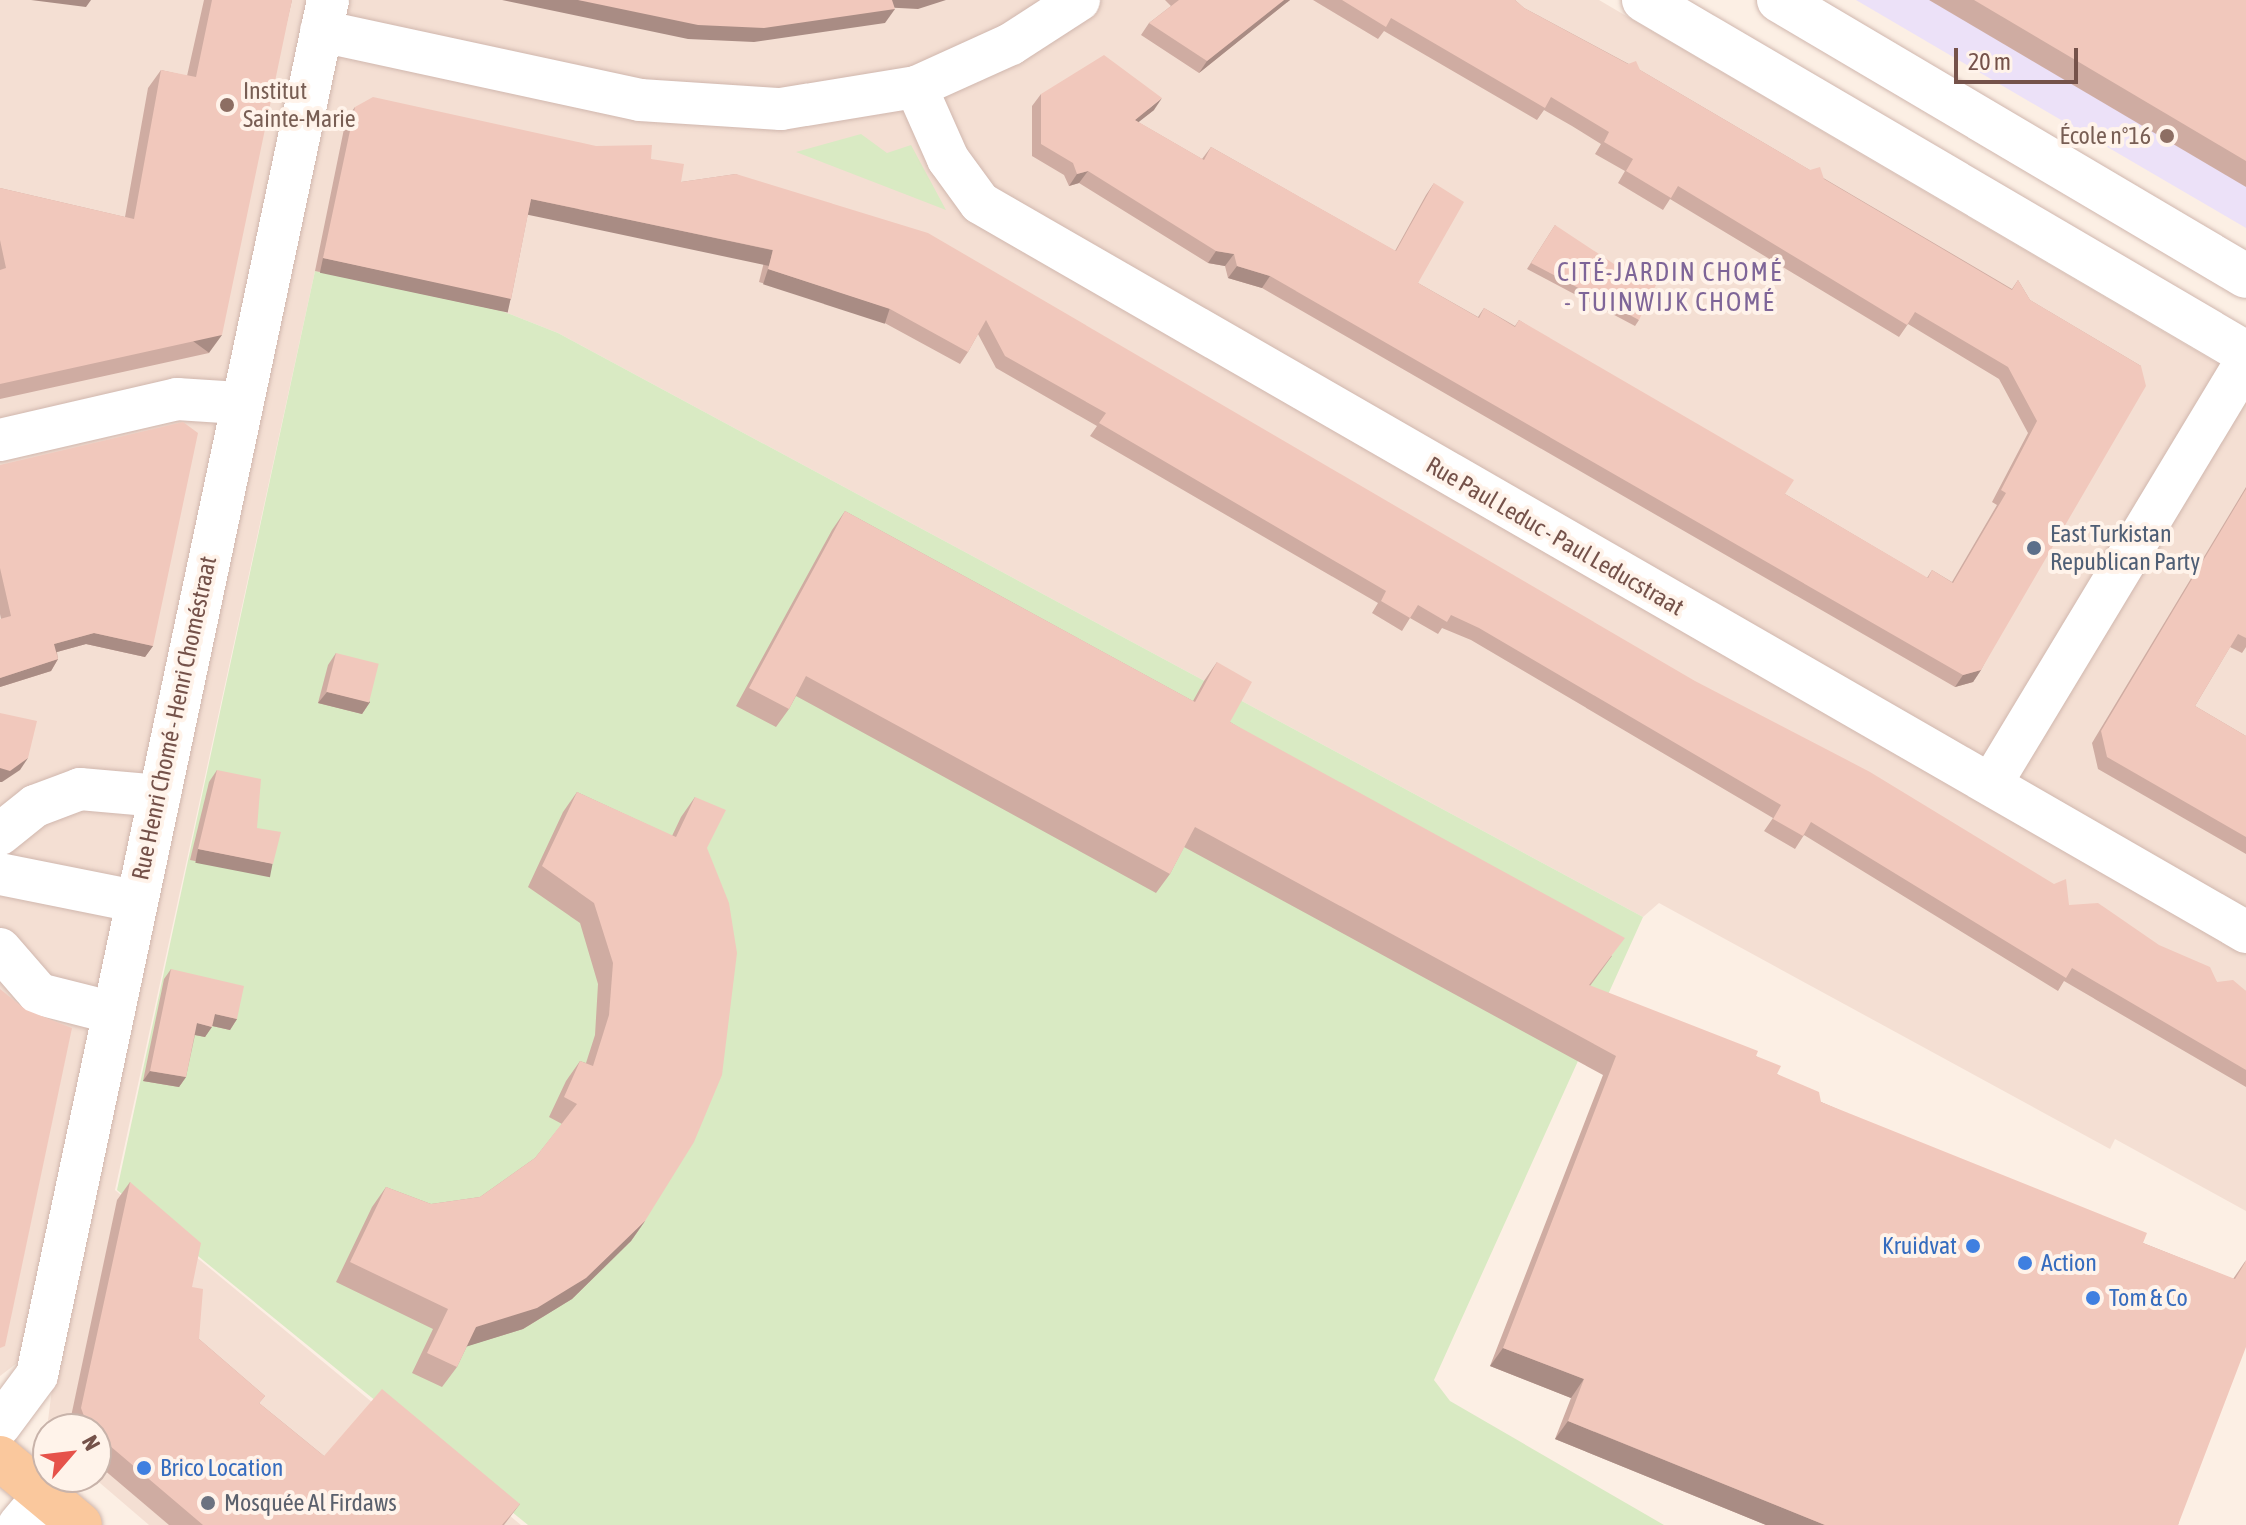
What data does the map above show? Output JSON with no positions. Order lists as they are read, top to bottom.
{
  "streets": {
    "street": ["Rue Paul Leduc - Paul Leducstraat", "Rue Henri Chomé - Henri Choméstraat"]
  },
  "districts": ["CITÉ-JARDIN CHOMÉ - TUINWIJK CHOMÉ"],
  "places": [
    "Institut Sainte-Marie",
    "École n°16",
    "East Turkistan Republican Party",
    "Kruidvat",
    "Action",
    "Tom & Co",
    "Brico Location",
    "Mosquée Al Firdaws"
  ],
  "scale_bar": "20 m",
  "north": "top right"
}
